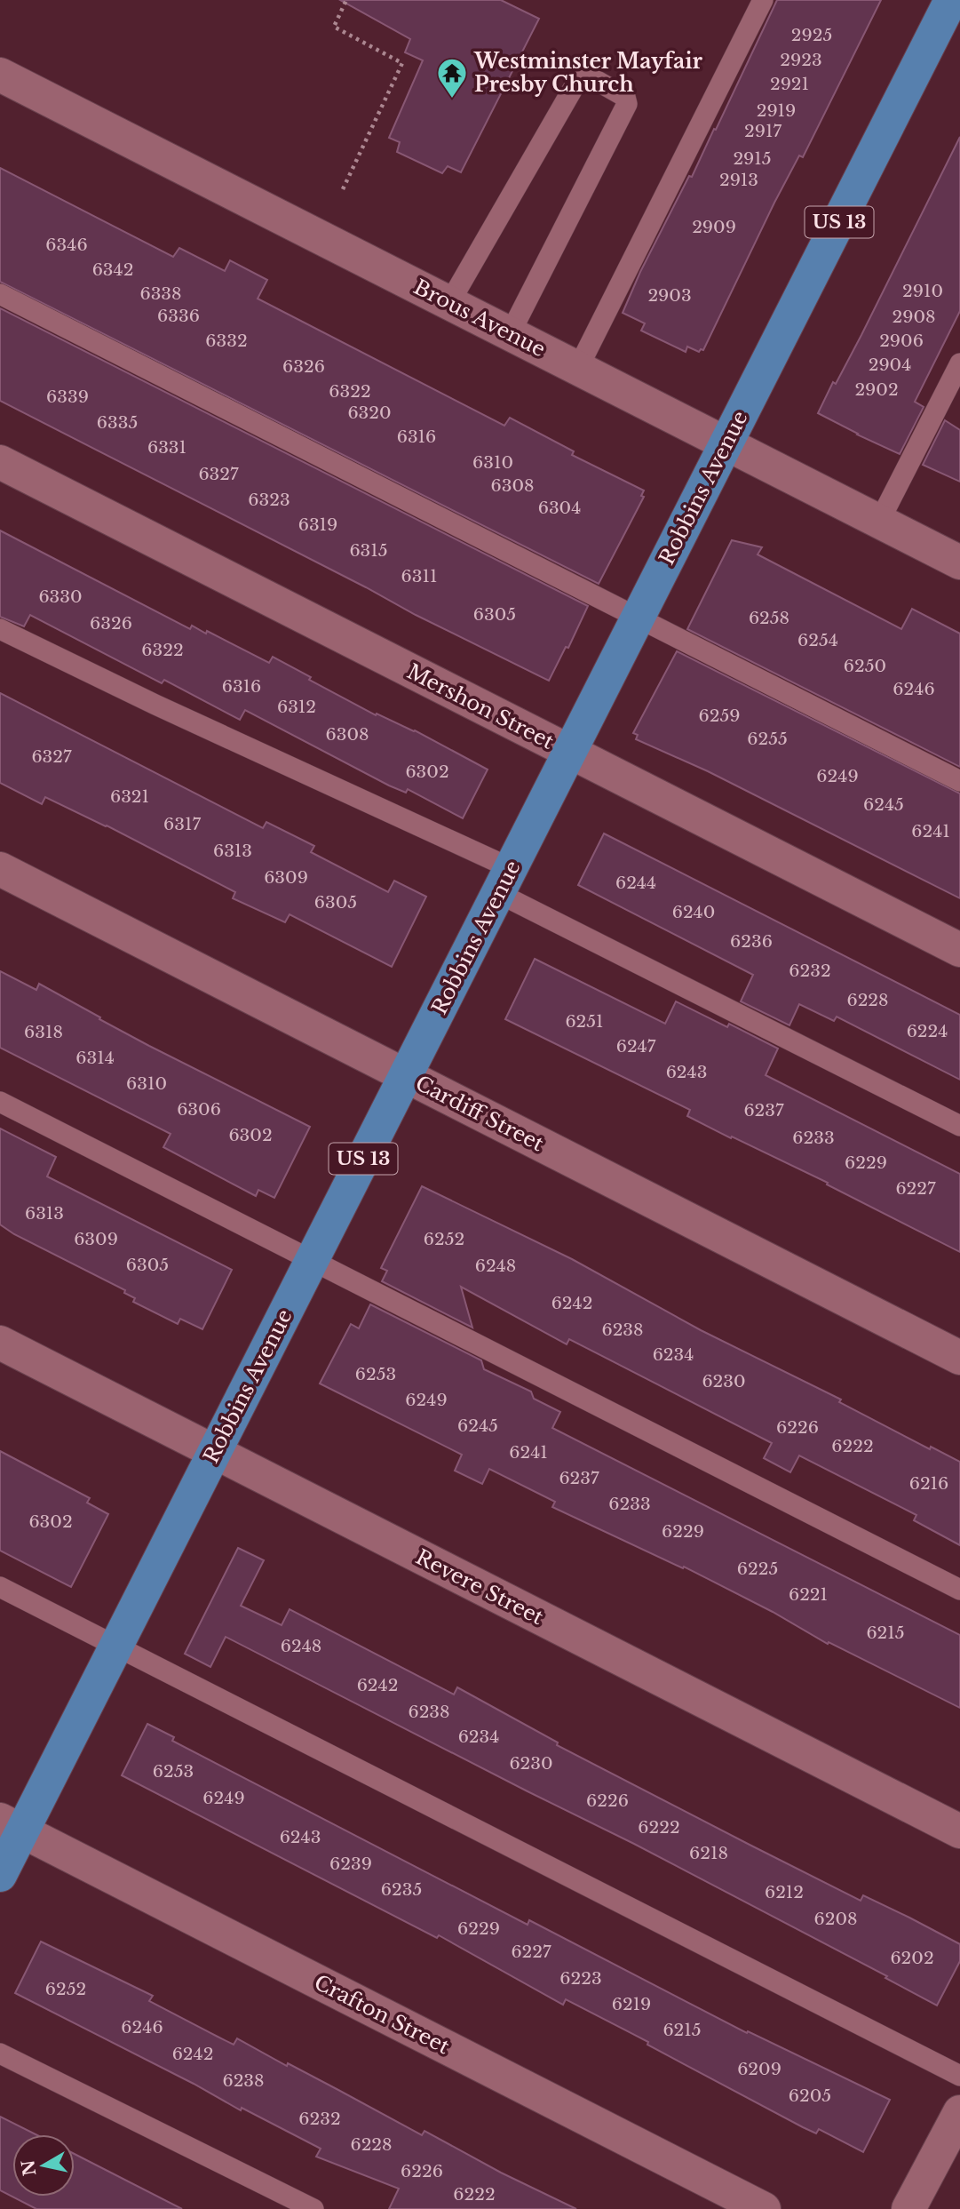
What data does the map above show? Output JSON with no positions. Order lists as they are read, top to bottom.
{
  "streets": {
    "highway": ["US 13", "Robbins Avenue"],
    "street": [
      "Brous Avenue",
      "Mershon Street",
      "Cardiff Street",
      "Revere Street",
      "Crafton Street"
    ]
  },
  "crossings": [
    ["Brous Avenue", "Robbins Avenue"],
    ["Robbins Avenue", "Mershon Street"],
    ["Robbins Avenue", "Cardiff Street"],
    ["Robbins Avenue", "Revere Street"],
    ["Robbins Avenue", "Crafton Street"]
  ],
  "places": {
    "temple": ["Westminster Mayfair Presby Church"]
  },
  "house_numbers": [
    "2925",
    "2923",
    "2921",
    "2919",
    "2917",
    "2915",
    "2913",
    "2909",
    "6346",
    "6342",
    "2910",
    "6338",
    "2903",
    "6336",
    "2908",
    "6332",
    "2906",
    "2904",
    "6326",
    "2902",
    "6322",
    "6339",
    "6320",
    "6335",
    "6316",
    "6331",
    "6310",
    "6327",
    "6308",
    "6323",
    "6304",
    "6319",
    "6315",
    "6311",
    "6330",
    "6305",
    "6258",
    "6326",
    "6254",
    "6322",
    "6250",
    "6316",
    "6246",
    "6312",
    "6259",
    "6308",
    "6255",
    "6327",
    "6302",
    "6249",
    "6321",
    "6245",
    "6317",
    "6241",
    "6313",
    "6309",
    "6244",
    "6305",
    "6240",
    "6236",
    "6232",
    "6228",
    "6251",
    "6224",
    "6318",
    "6247",
    "6314",
    "6243",
    "6310",
    "6306",
    "6237",
    "6302",
    "6233",
    "6229",
    "6227",
    "6313",
    "6309",
    "6252",
    "6305",
    "6248",
    "6242",
    "6238",
    "6234",
    "6253",
    "6230",
    "6249",
    "6245",
    "6226",
    "6222",
    "6241",
    "6237",
    "6216",
    "6233",
    "6302",
    "6229",
    "6225",
    "6221",
    "6215",
    "6248",
    "6242",
    "6238",
    "6234",
    "6230",
    "6253",
    "6249",
    "6226",
    "6222",
    "6243",
    "6218",
    "6239",
    "6235",
    "6212",
    "6208",
    "6229",
    "6227",
    "6202",
    "6223",
    "6252",
    "6219",
    "6246",
    "6215",
    "6242",
    "6209",
    "6238",
    "6205",
    "6232",
    "6228",
    "6226",
    "6222"
  ],
  "north": "left"
}
